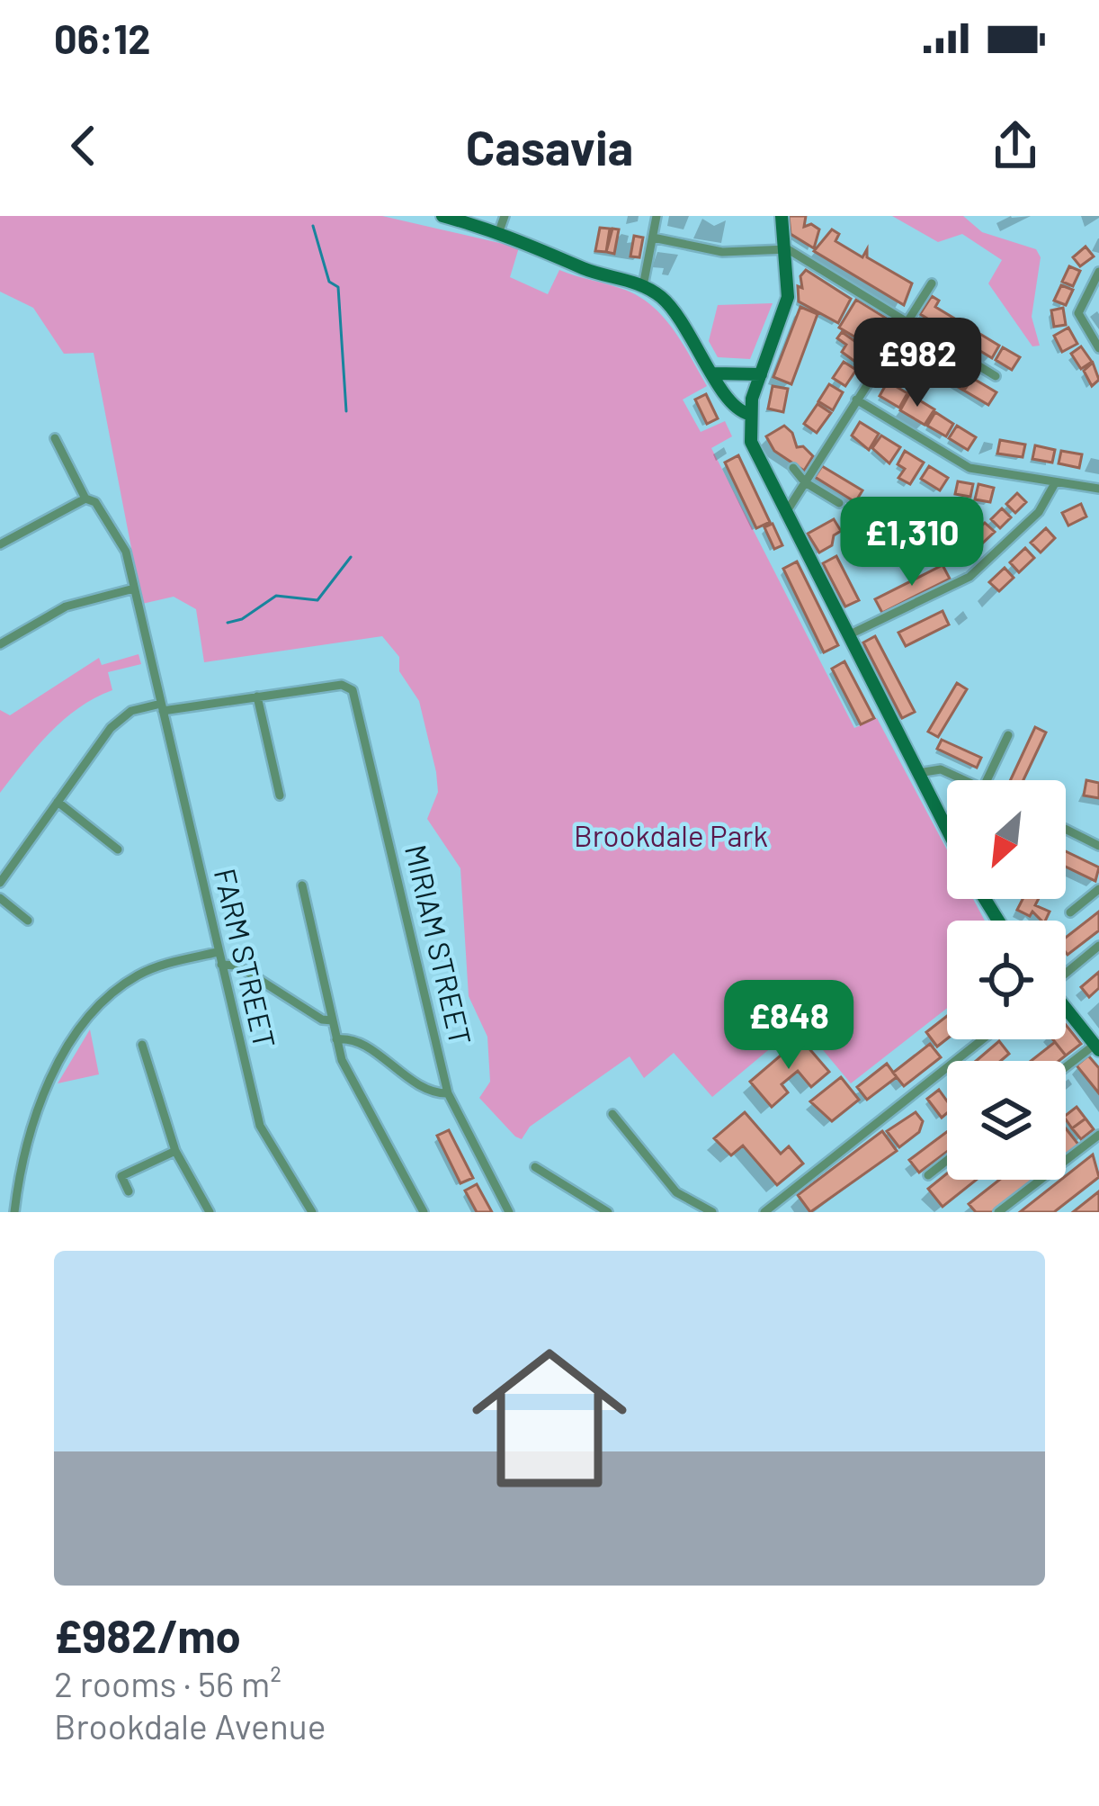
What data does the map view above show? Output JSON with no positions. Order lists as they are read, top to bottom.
{
  "streets": {
    "street": ["MIRIAM STREET", "FARM STREET"]
  },
  "parks": ["Brookdale Park"],
  "north": "bottom left",
  "page": {
    "status": "06:12",
    "header": "Casavia",
    "price": ["£982", "£1,310", "£848"],
    "list": [
      {
        "name": "£982/mo",
        "note": "2 rooms · 56 m² · Brookdale Avenue"
      }
    ]
  }
}
